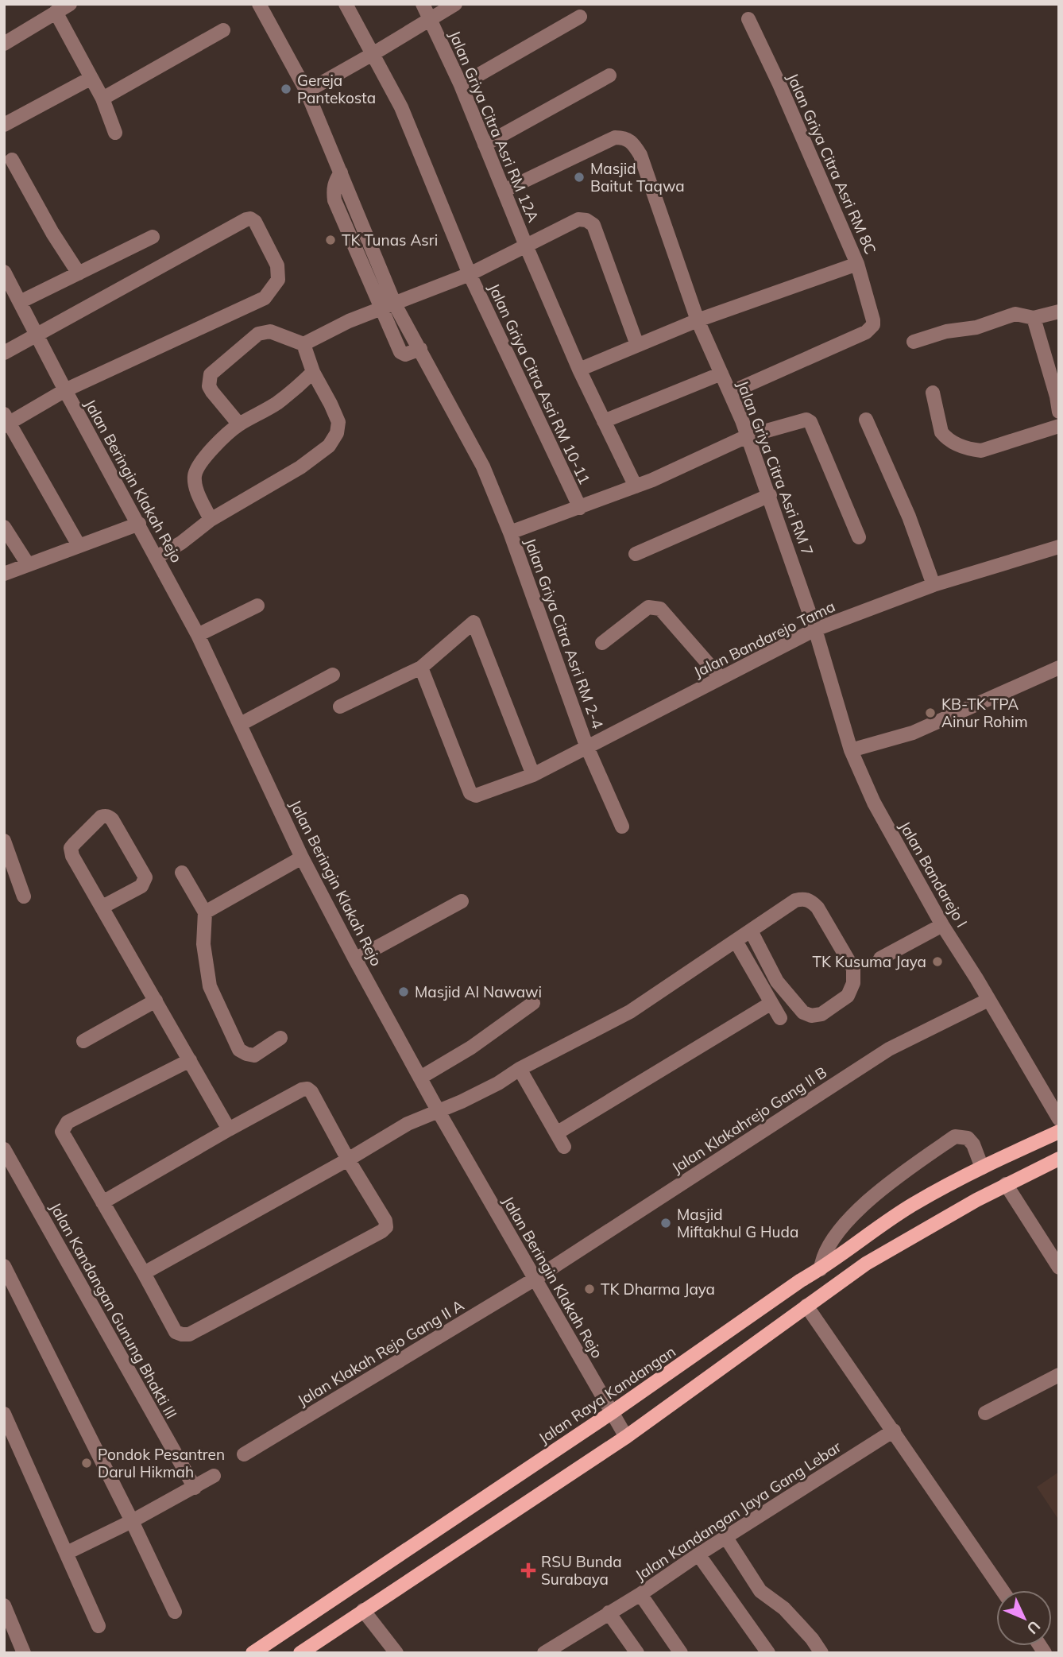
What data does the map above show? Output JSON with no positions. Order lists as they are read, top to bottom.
{
  "streets": {
    "main road": ["Jalan Raya Kandangan"],
    "street": [
      "Jalan Griya Citra Asri RM 12A",
      "Jalan Griya Citra Asri RM 8C",
      "Jalan Griya Citra Asri RM 10-11",
      "Jalan Griya Citra Asri RM 7",
      "Jalan Beringin Klakah Rejo",
      "Jalan Griya Citra Asri RM 2-4",
      "Jalan Bandarejo Tama",
      "Jalan Bandarejo I",
      "Jalan Klakahrejo Gang II B",
      "Jalan Kandangan Gunung Bhakti III",
      "Jalan Klakah Rejo Gang II A",
      "Jalan Kandangan Jaya Gang Lebar"
    ]
  },
  "crossings": [
    ["Jalan Griya Citra Asri RM 12A", "Jalan Griya Citra Asri RM 7"],
    ["Jalan Griya Citra Asri RM 8C", "Jalan Griya Citra Asri RM 7"],
    ["Jalan Griya Citra Asri RM 7", "Jalan Bandarejo Tama"],
    ["Jalan Griya Citra Asri RM 7", "Jalan Bandarejo I"],
    ["Jalan Beringin Klakah Rejo", "Jalan Klakahrejo Gang II B"],
    ["Jalan Beringin Klakah Rejo", "Jalan Klakah Rejo Gang II A"],
    ["Jalan Beringin Klakah Rejo", "Jalan Raya Kandangan"],
    ["Jalan Griya Citra Asri RM 2-4", "Jalan Bandarejo Tama"],
    ["Jalan Bandarejo Tama", "Jalan Bandarejo I"],
    ["Jalan Bandarejo I", "Jalan Klakahrejo Gang II B"],
    ["Jalan Klakahrejo Gang II B", "Jalan Klakah Rejo Gang II A"]
  ],
  "places": {
    "other": [
      "Gereja Pantekosta",
      "Masjid Baitut Taqwa",
      "TK Tunas Asri",
      "KB-TK TPA Ainur Rohim",
      "TK Kusuma Jaya",
      "Masjid Al Nawawi",
      "Masjid Miftakhul G Huda",
      "TK Dharma Jaya",
      "Pondok Pesantren Darul Hikmah"
    ],
    "health": ["RSU Bunda Surabaya"]
  },
  "north": "bottom right"
}
